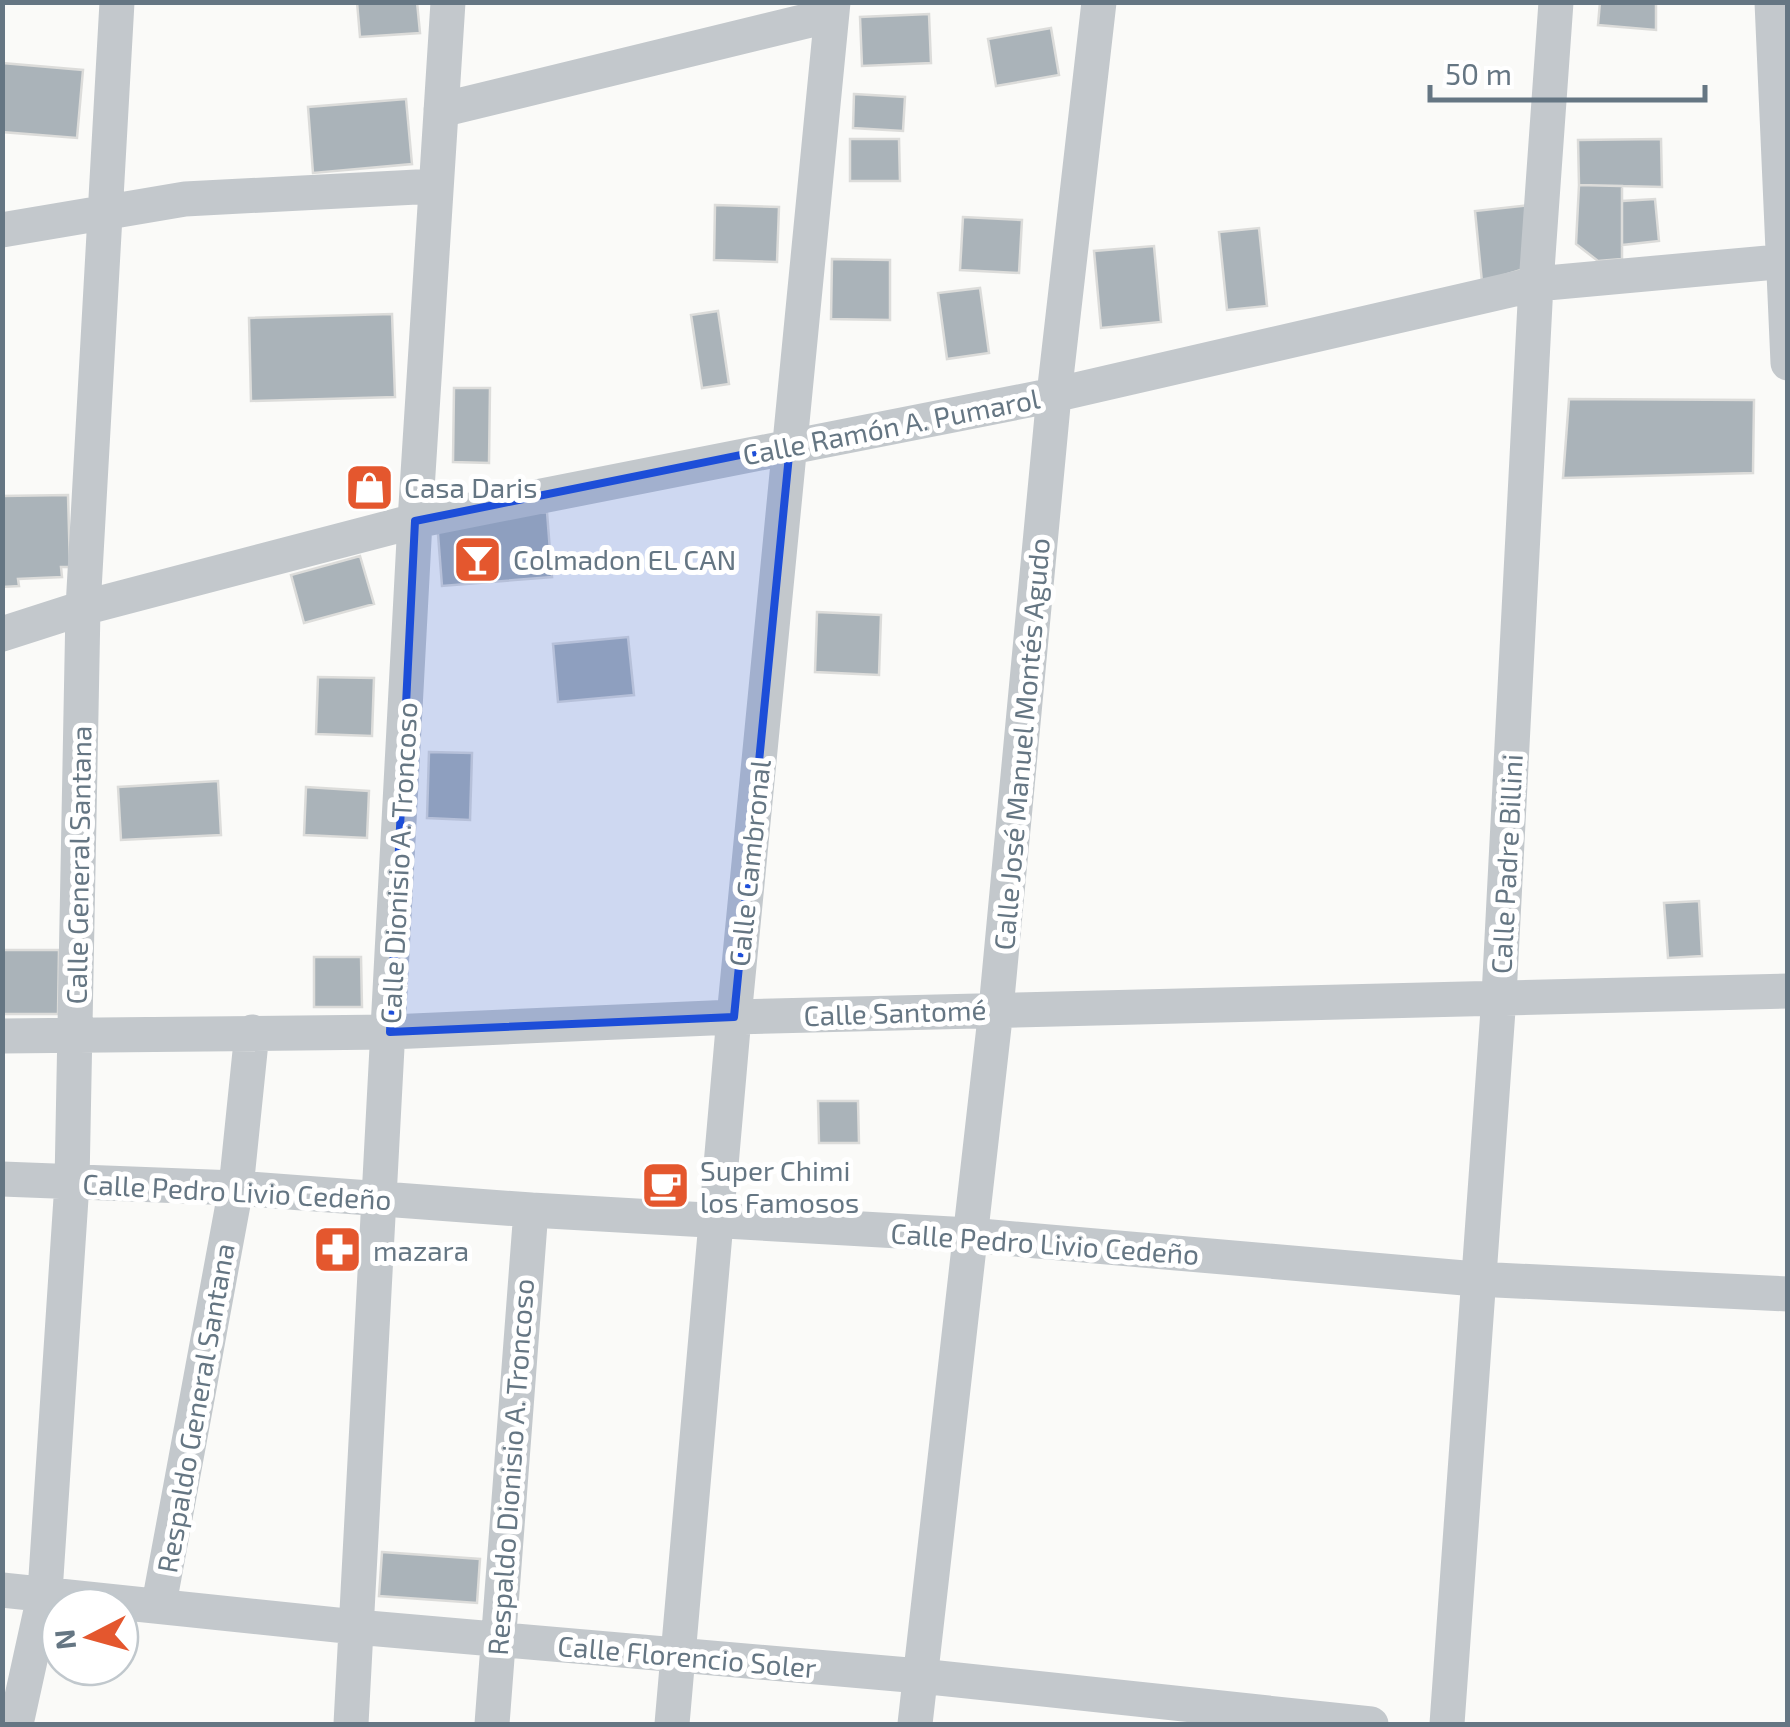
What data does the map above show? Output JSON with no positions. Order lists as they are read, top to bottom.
{
  "streets": {
    "street": [
      "Calle Ramón A. Pumarol",
      "Calle José Manuel Montés Agudo",
      "Calle Dionisio A. Troncoso",
      "Calle Cambronal",
      "Calle Padre Billini",
      "Calle General Santana",
      "Calle Santomé",
      "Calle Pedro Livio Cedeño",
      "Respaldo General Santana",
      "Respaldo Dionisio A. Troncoso",
      "Calle Florencio Soler"
    ]
  },
  "crossings": [
    ["Calle Ramón A. Pumarol", "Calle José Manuel Montés Agudo"],
    ["Calle Ramón A. Pumarol", "Calle Dionisio A. Troncoso"],
    ["Calle Ramón A. Pumarol", "Calle Cambronal"],
    ["Calle Ramón A. Pumarol", "Calle Padre Billini"],
    ["Calle Ramón A. Pumarol", "Calle General Santana"],
    ["Calle José Manuel Montés Agudo", "Calle Santomé"],
    ["Calle José Manuel Montés Agudo", "Calle Pedro Livio Cedeño"],
    ["Calle José Manuel Montés Agudo", "Calle Florencio Soler"],
    ["Calle Dionisio A. Troncoso", "Calle Santomé"],
    ["Calle Dionisio A. Troncoso", "Calle Pedro Livio Cedeño"],
    ["Calle Dionisio A. Troncoso", "Calle Florencio Soler"],
    ["Calle Cambronal", "Calle Santomé"],
    ["Calle Cambronal", "Calle Pedro Livio Cedeño"],
    ["Calle Cambronal", "Calle Florencio Soler"],
    ["Calle Padre Billini", "Calle Santomé"],
    ["Calle Padre Billini", "Calle Pedro Livio Cedeño"],
    ["Calle General Santana", "Calle Santomé"],
    ["Calle General Santana", "Calle Pedro Livio Cedeño"],
    ["Calle Santomé", "Respaldo General Santana"],
    ["Calle Pedro Livio Cedeño", "Respaldo General Santana"],
    ["Calle Pedro Livio Cedeño", "Respaldo Dionisio A. Troncoso"],
    ["Respaldo General Santana", "Calle Florencio Soler"],
    ["Respaldo Dionisio A. Troncoso", "Calle Florencio Soler"]
  ],
  "places": {
    "shop": ["Casa Daris"],
    "bar": ["Colmadon EL CAN"],
    "cafe": ["Super Chimi los Famosos"],
    "pharmacy": ["mazara"]
  },
  "scale_bar": "50 m",
  "north": "left"
}
